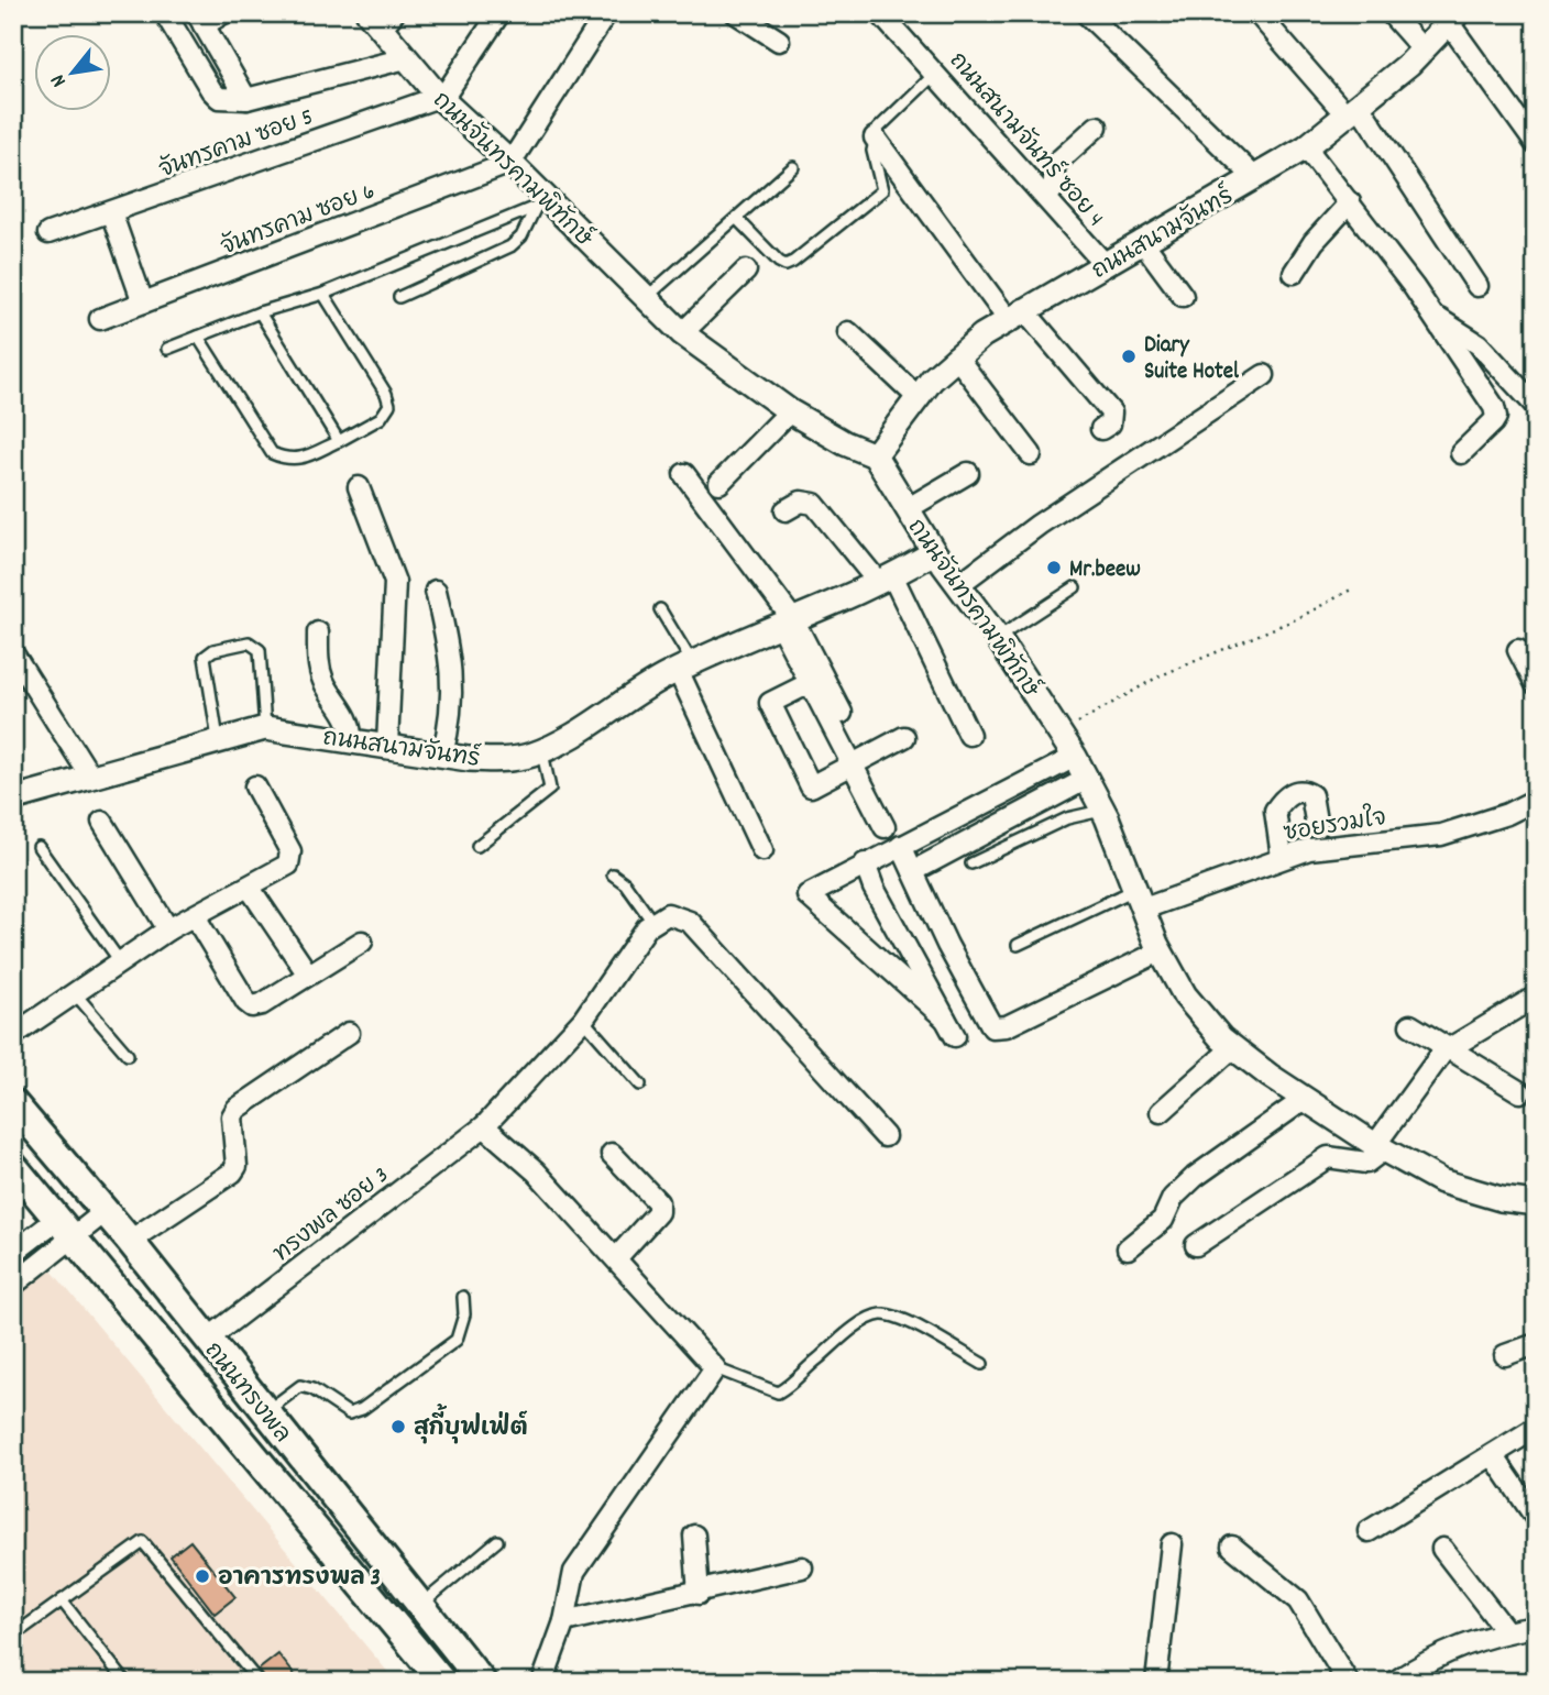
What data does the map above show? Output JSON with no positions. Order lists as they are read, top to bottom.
{
  "streets": {
    "main road": ["ถนนทรงพล"],
    "street": [
      "ถนนสนามจันทร์ ซอย 4",
      "จันทรคาม ซอย 5",
      "ถนนจันทรคามพิทักษ์",
      "จันทรคาม ซอย 6",
      "ถนนสนามจันทร์",
      "ซอยรวมใจ",
      "ทรงพล ซอย 3"
    ]
  },
  "crossings": [
    ["ถนนสนามจันทร์ ซอย 4", "ถนนสนามจันทร์"],
    ["จันทรคาม ซอย 5", "ถนนจันทรคามพิทักษ์"],
    ["ถนนจันทรคามพิทักษ์", "จันทรคาม ซอย 6"],
    ["ถนนจันทรคามพิทักษ์", "ถนนสนามจันทร์"],
    ["ถนนจันทรคามพิทักษ์", "ซอยรวมใจ"],
    ["ทรงพล ซอย 3", "ถนนทรงพล"]
  ],
  "places": [
    "Diary Suite Hotel",
    "Mr.beew",
    "สุกี้บุฟเฟ่ต์",
    "อาคารทรงพล 3"
  ],
  "north": "bottom left"
}
